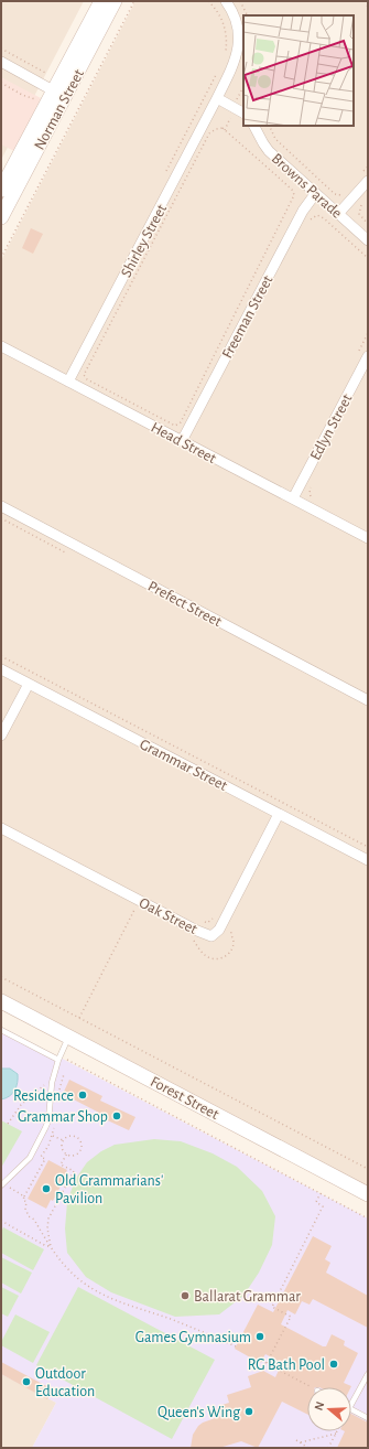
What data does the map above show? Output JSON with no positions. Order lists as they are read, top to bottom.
{
  "streets": {
    "main road": ["Norman Street", "Forest Street"],
    "street": [
      "Browns Parade",
      "Shirley Street",
      "Freeman Street",
      "Edlyn Street",
      "Head Street",
      "Prefect Street",
      "Grammar Street",
      "Oak Street"
    ]
  },
  "crossings": [
    ["Browns Parade", "Freeman Street"],
    ["Shirley Street", "Head Street"],
    ["Freeman Street", "Head Street"],
    ["Edlyn Street", "Head Street"],
    ["Grammar Street", "Oak Street"]
  ],
  "places": [
    "Residence",
    "Grammar Shop",
    "Old Grammarians' Pavilion",
    "Ballarat Grammar",
    "Games Gymnasium",
    "RG Bath Pool",
    "Outdoor Education",
    "Queen's Wing"
  ],
  "north": "left"
}
